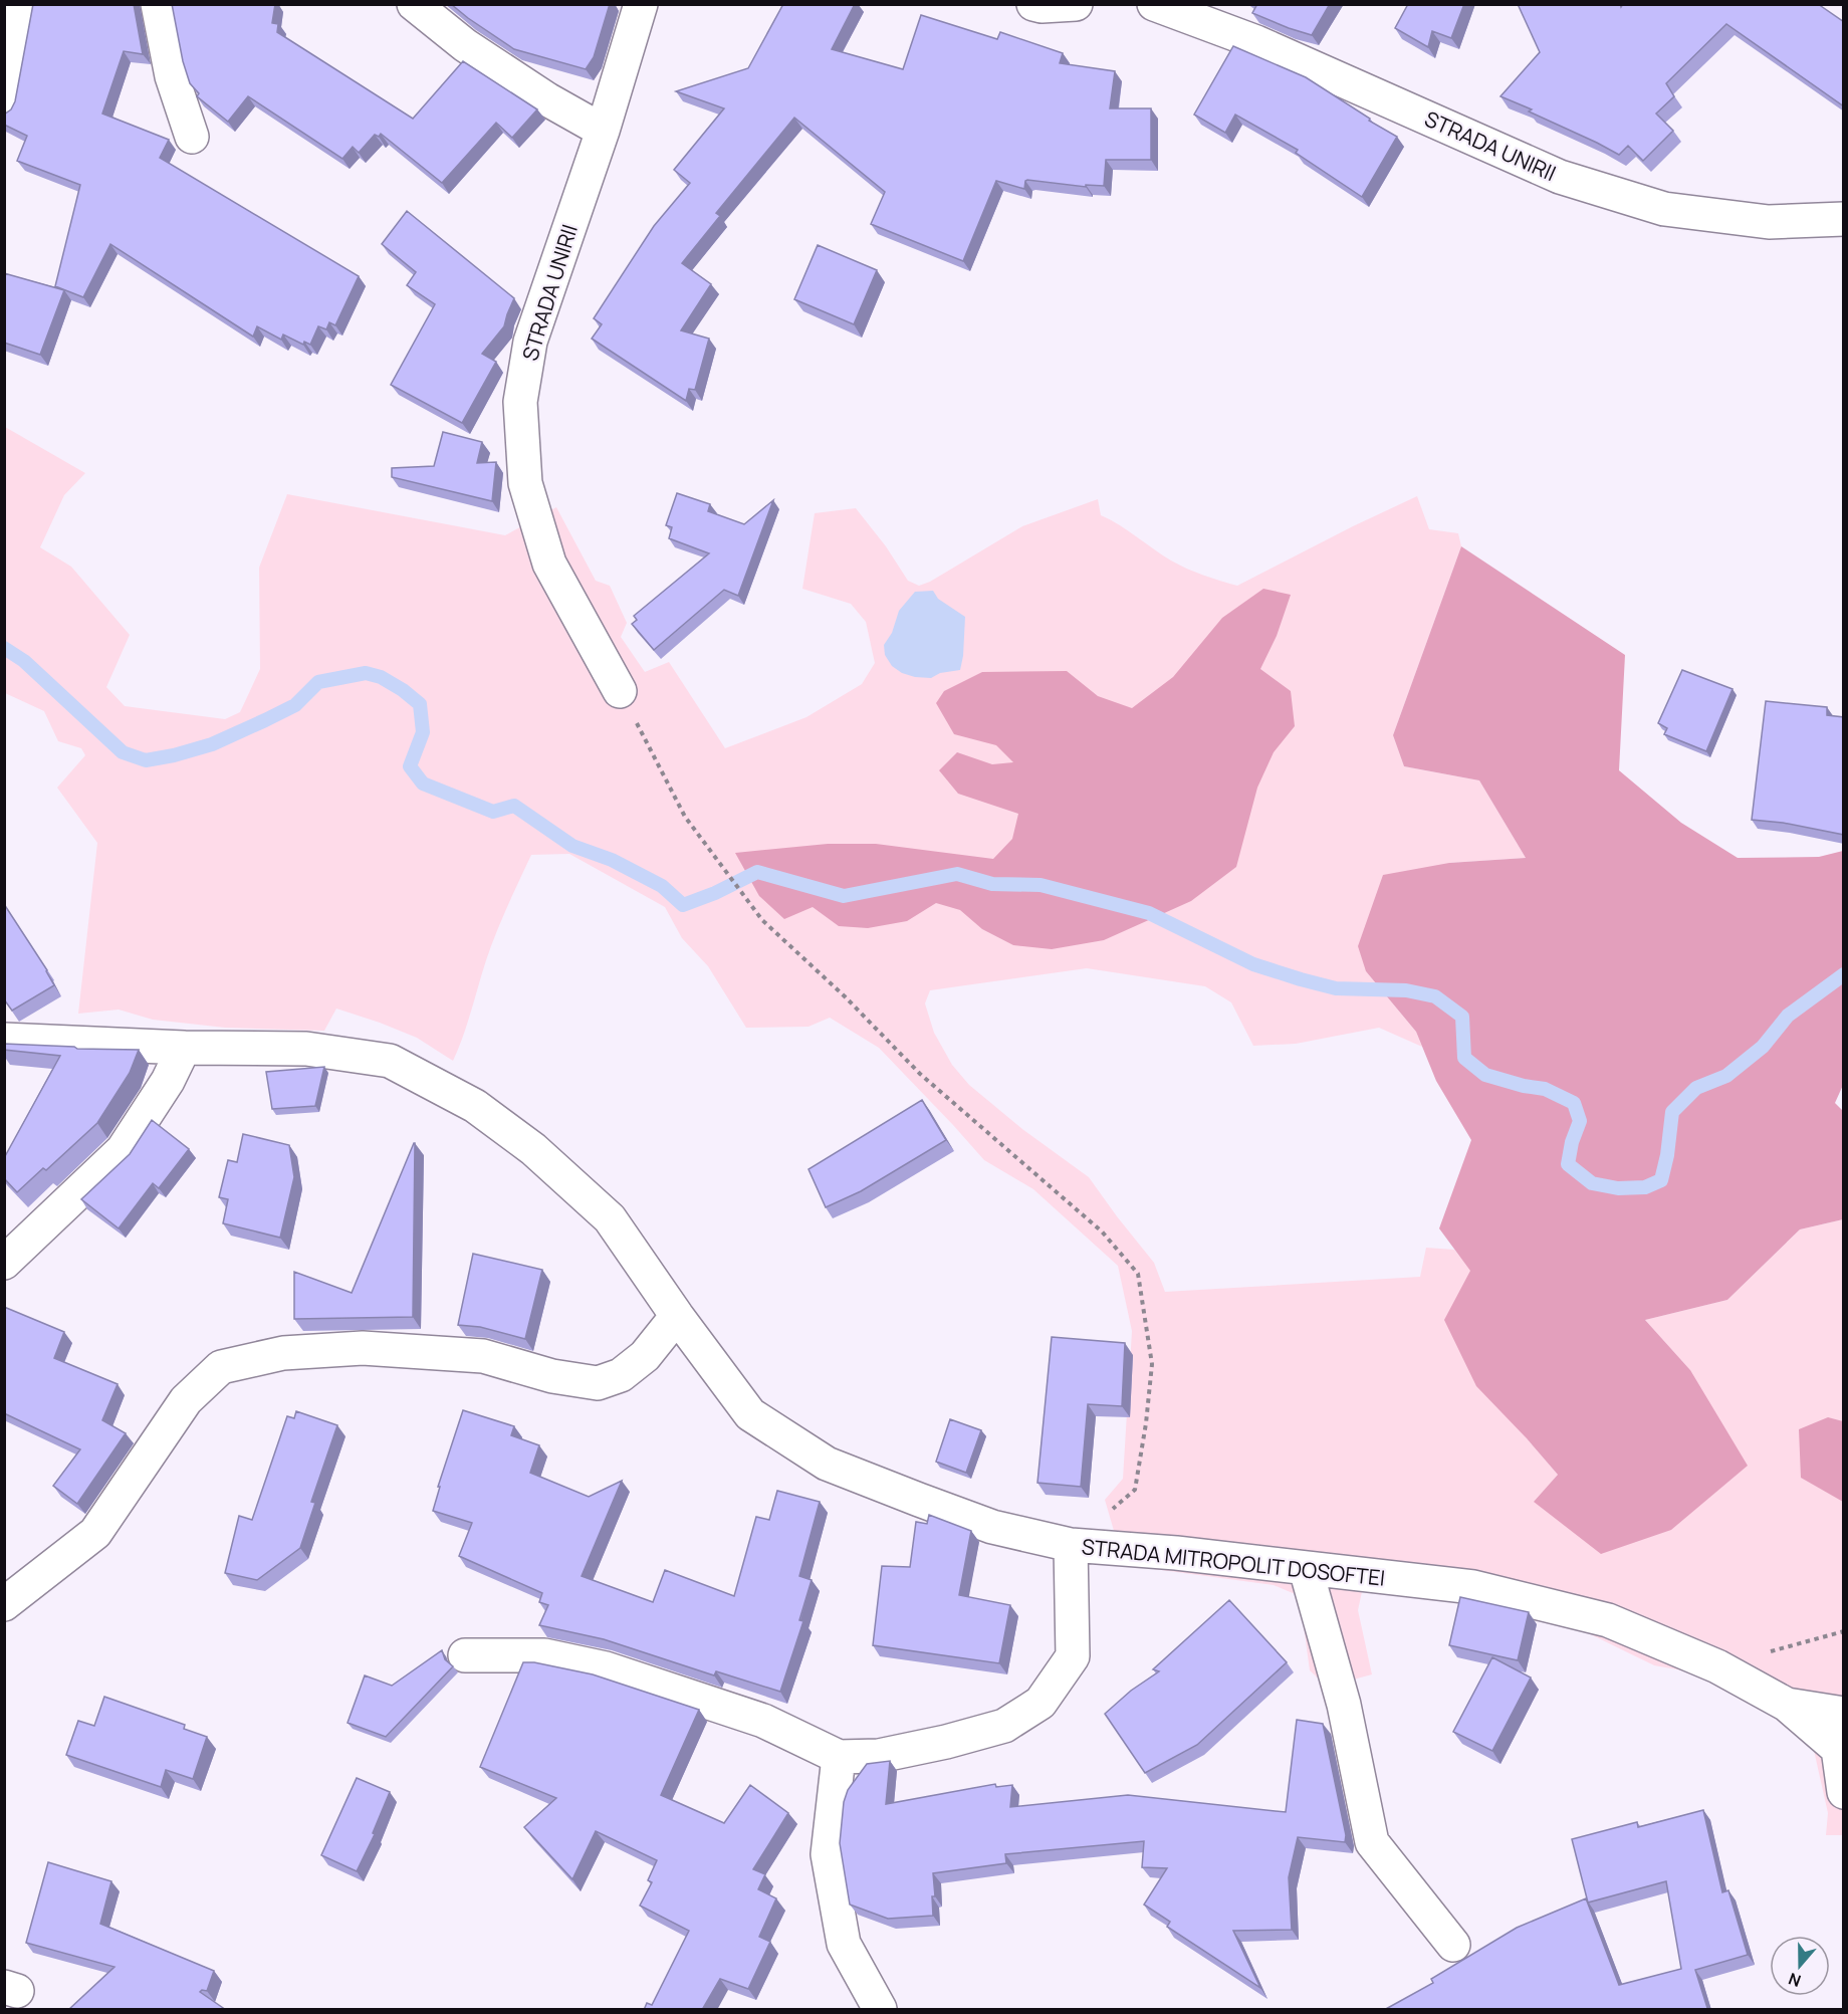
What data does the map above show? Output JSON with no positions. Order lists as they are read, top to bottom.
{
  "streets": {
    "street": ["STRADA UNIRII", "STRADA MITROPOLIT DOSOFTEI"]
  },
  "north": "bottom"
}
